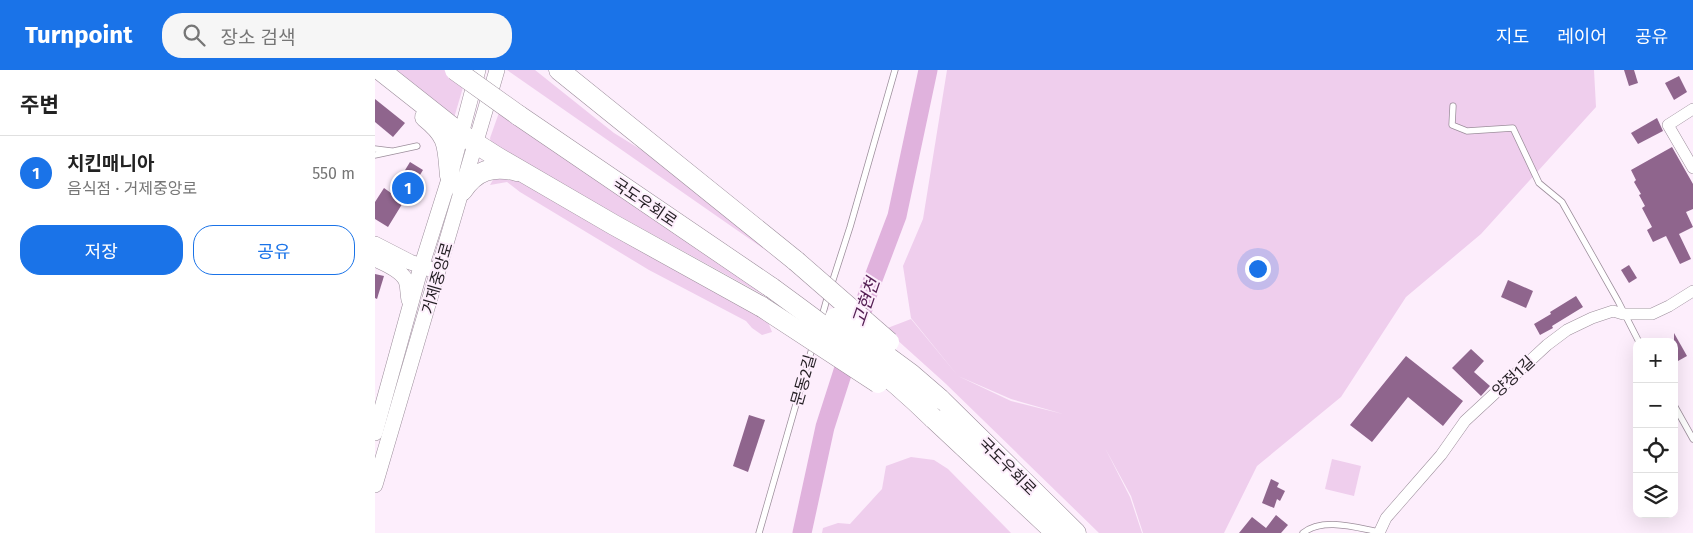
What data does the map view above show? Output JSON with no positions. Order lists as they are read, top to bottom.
{
  "streets": {
    "highway": ["국도우회로"],
    "main road": ["거제중앙로"],
    "street": ["양정1길"],
    "lane": ["문동2길"]
  },
  "water": ["고현천"],
  "page": {
    "header": "Turnpoint",
    "search": "장소 검색",
    "nav": ["지도", "레이어", "공유"],
    "heading": "주변",
    "list": [
      {
        "mark": "1",
        "name": "치킨매니아",
        "note": "음식점 · 거제중앙로",
        "value": "550 m"
      }
    ],
    "pins": "1",
    "buttons": ["저장", "공유"],
    "map_buttons": ["+", "−"]
  }
}
